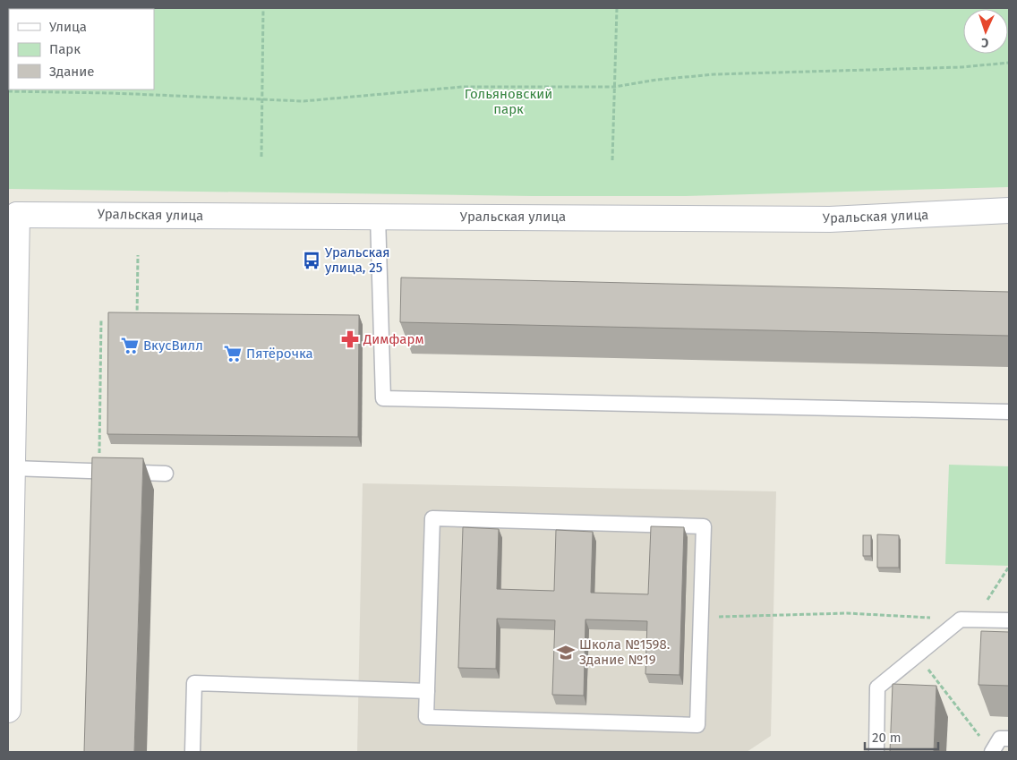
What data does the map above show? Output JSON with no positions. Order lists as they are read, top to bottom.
{
  "streets": {
    "main road": ["Уральская улица"]
  },
  "parks": ["Гольяновcкий парк"],
  "places": {
    "bus stop": ["Уральская улица, 25"],
    "pharmacy": ["Димфарм"],
    "supermarket": ["ВкусВилл", "Пятёрочка"],
    "school or university": ["Школа №1598. Здание №19"]
  },
  "legend": ["Улица", "Парк", "Здание"],
  "scale_bar": "20 m",
  "north": "bottom"
}
